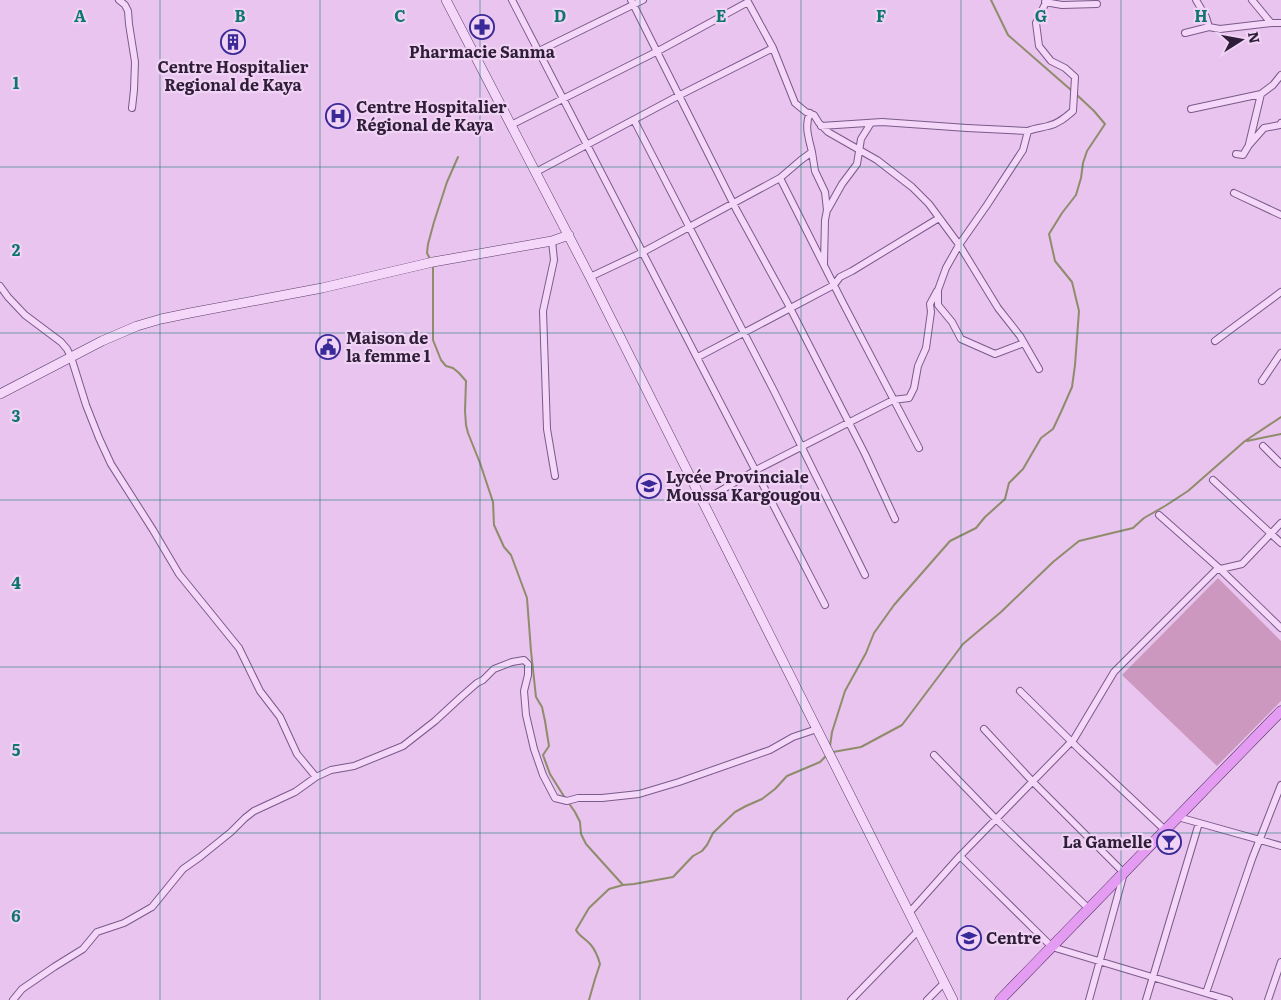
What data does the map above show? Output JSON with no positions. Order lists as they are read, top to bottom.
{
  "places": {
    "pharmacy": ["Pharmacie Sanma"],
    "building": ["Centre Hospitalier Regional de Kaya"],
    "hospital": ["Centre Hospitalier Régional de Kaya"],
    "public building": ["Maison de la femme 1"],
    "school or university": ["Lycée Provinciale Moussa Kargougou", "Centre"],
    "bar": ["La Gamelle"]
  },
  "north": "right",
  "grid": {
    "columns": [
      "A",
      "B",
      "C",
      "D",
      "E",
      "F",
      "G",
      "H"
    ],
    "rows": [
      "1",
      "2",
      "3",
      "4",
      "5",
      "6"
    ]
  }
}
